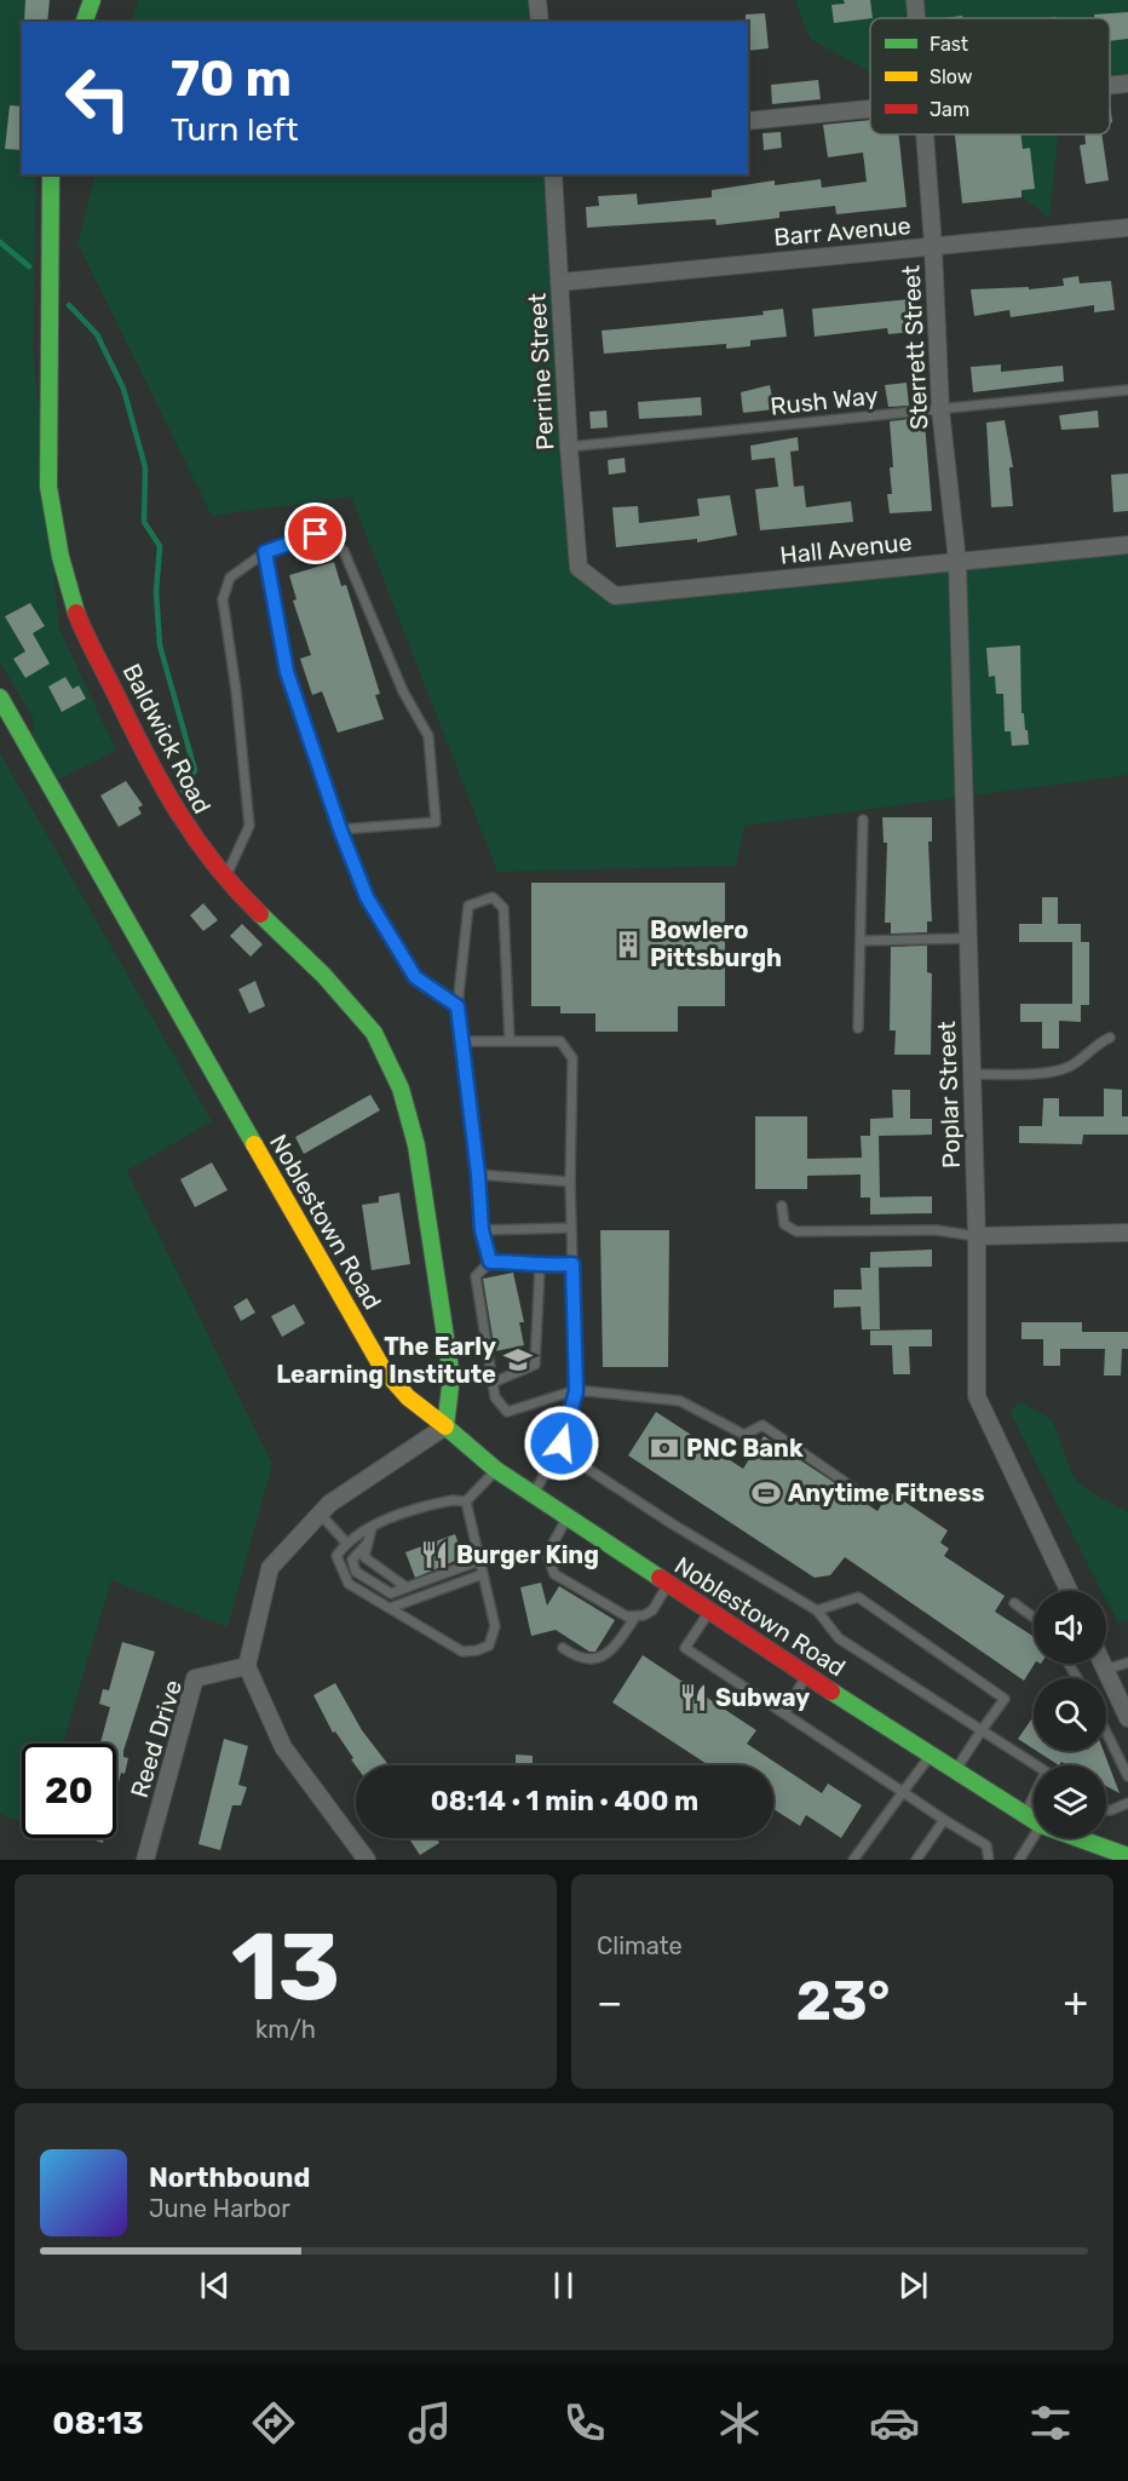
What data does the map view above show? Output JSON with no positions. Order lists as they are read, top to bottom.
{
  "streets": {
    "main road": ["Baldwick Road", "Noblestown Road"],
    "street": [
      "Barr Avenue",
      "Sterrett Street",
      "Perrine Street",
      "Hall Avenue",
      "Poplar Street",
      "Reed Drive"
    ],
    "lane": ["Rush Way"]
  },
  "crossings": [
    ["Barr Avenue", "Sterrett Street"],
    ["Barr Avenue", "Perrine Street"],
    ["Sterrett Street", "Rush Way"],
    ["Sterrett Street", "Hall Avenue"],
    ["Sterrett Street", "Poplar Street"],
    ["Perrine Street", "Rush Way"],
    ["Perrine Street", "Hall Avenue"],
    ["Hall Avenue", "Poplar Street"],
    ["Baldwick Road", "Noblestown Road"]
  ],
  "places": {
    "building": ["Bowlero Pittsburgh"],
    "school or university": ["The Early Learning Institute"],
    "bank": ["PNC Bank"],
    "sports": ["Anytime Fitness"],
    "restaurant": ["Burger King", "Subway"]
  },
  "legend": ["Fast", "Slow", "Jam"],
  "page": {
    "turn": ["70 m", "Turn left"],
    "limit": "20",
    "trip": "08:14 · 1 min · 400 m",
    "tile": [
      ["13", "km/h"],
      "Climate"
    ],
    "heat": ["−", "23°", "+"],
    "song": ["Northbound", "June Harbor"],
    "tabs": "08:13"
  }
}
